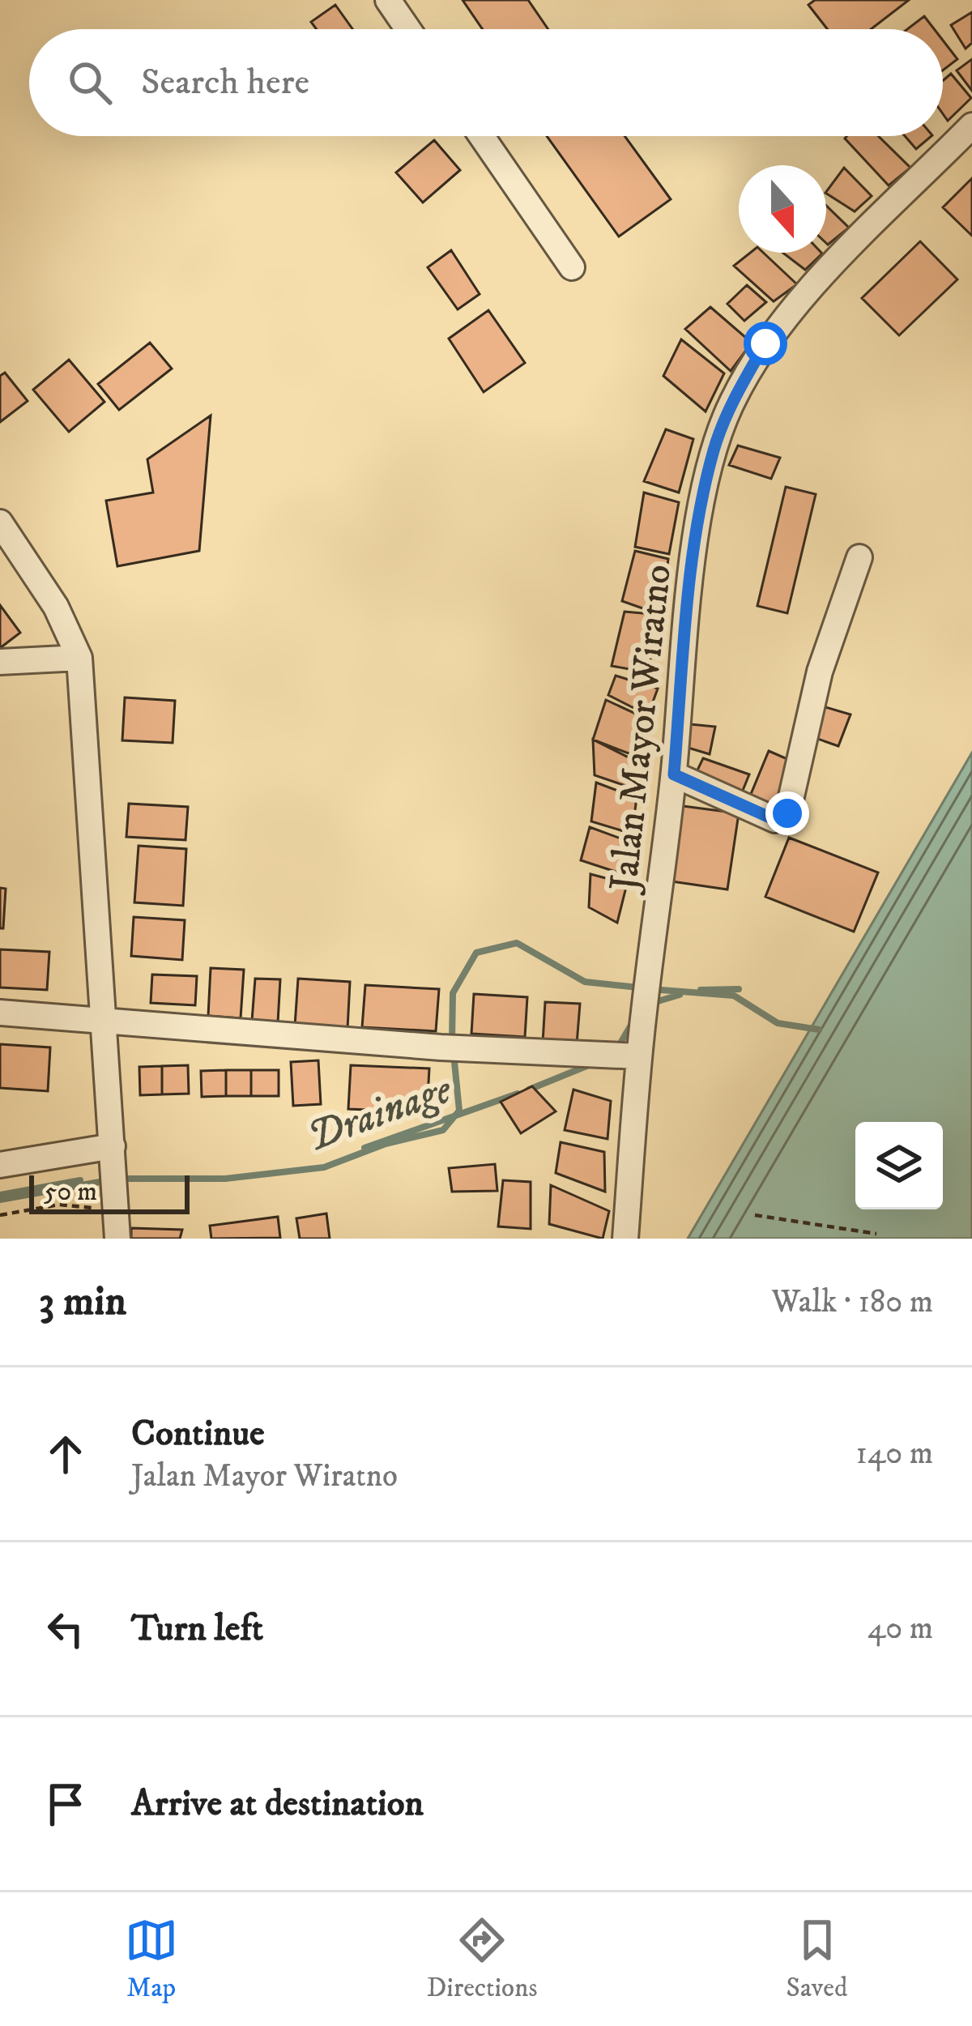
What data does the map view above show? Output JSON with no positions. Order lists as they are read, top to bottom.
{
  "streets": {
    "street": ["Jalan Mayor Wiratno"]
  },
  "water": ["Drainage"],
  "scale_bar": "50 m",
  "north": "bottom",
  "page": {
    "search": "Search here",
    "scale": "50 m",
    "heading": ["3 min", "Walk · 180 m"],
    "list": [
      ["Continue", "Jalan Mayor Wiratno", "140 m"],
      ["Turn left", "40 m"],
      "Arrive at destination"
    ],
    "nav": ["Map", "Directions", "Saved"]
  }
}
